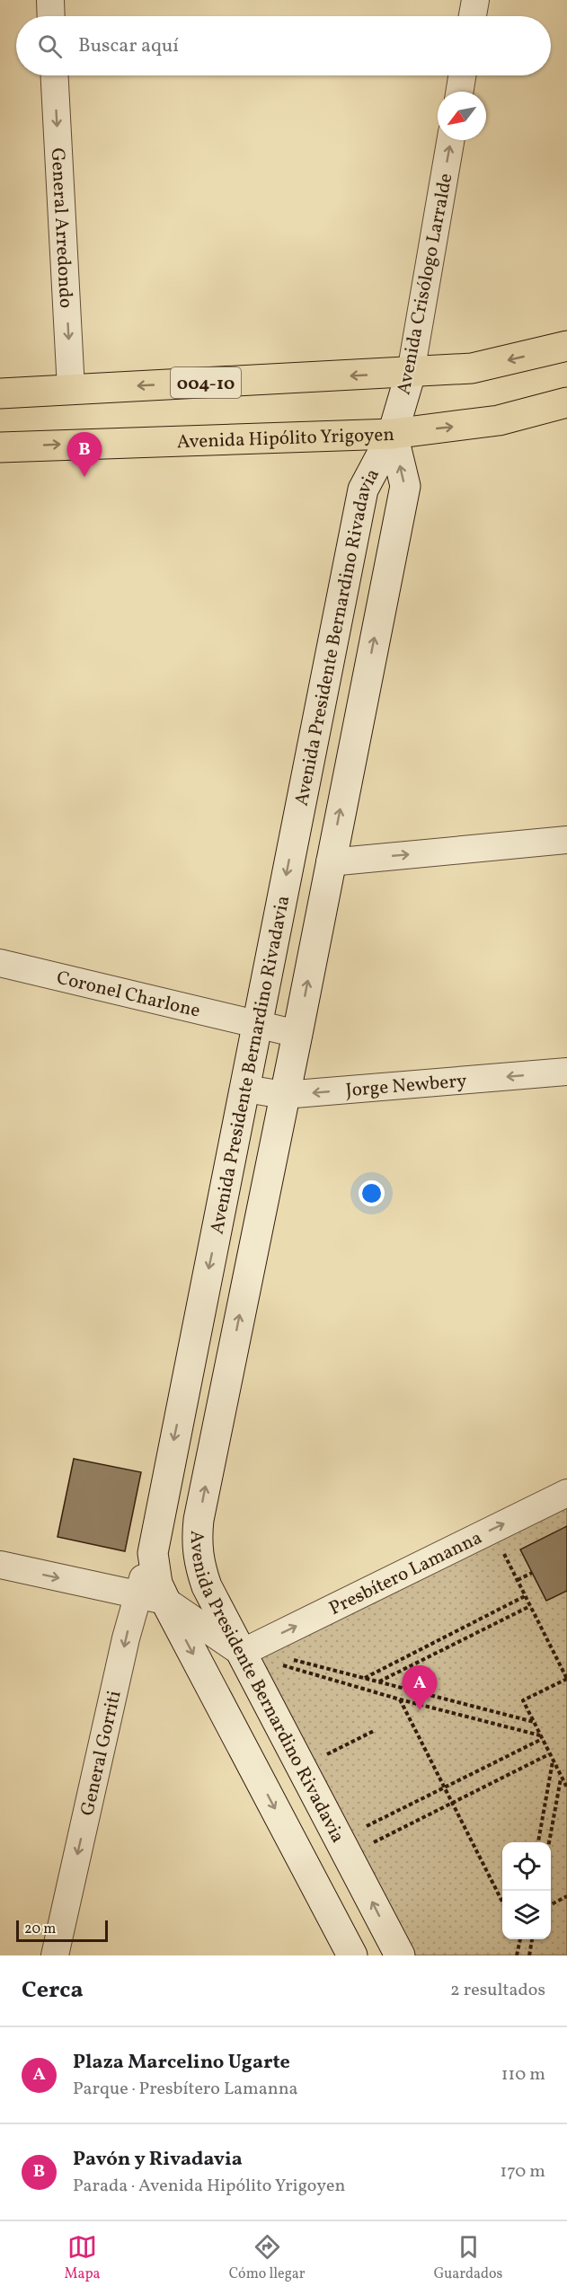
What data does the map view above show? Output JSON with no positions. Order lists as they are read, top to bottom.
{
  "streets": {
    "main road": [
      "Avenida Crisólogo Larralde",
      "004-10",
      "Avenida Hipólito Yrigoyen",
      "Avenida Presidente Bernardino Rivadavia"
    ],
    "street": [
      "General Arredondo",
      "Coronel Charlone",
      "Jorge Newbery",
      "Presbítero Lamanna",
      "General Gorriti"
    ]
  },
  "crossings": [
    ["General Arredondo", "004-10"],
    ["Avenida Crisólogo Larralde", "004-10"],
    ["Avenida Crisólogo Larralde", "Avenida Hipólito Yrigoyen"],
    ["Avenida Crisólogo Larralde", "Avenida Presidente Bernardino Rivadavia"],
    ["Avenida Hipólito Yrigoyen", "Avenida Presidente Bernardino Rivadavia"],
    ["Avenida Presidente Bernardino Rivadavia", "Coronel Charlone"],
    ["Avenida Presidente Bernardino Rivadavia", "Jorge Newbery"],
    ["Avenida Presidente Bernardino Rivadavia", "Presbítero Lamanna"],
    ["Avenida Presidente Bernardino Rivadavia", "General Gorriti"]
  ],
  "one_way": [
    "General Arredondo",
    "Avenida Crisólogo Larralde",
    "Presbítero Lamanna",
    "General Gorriti"
  ],
  "scale_bar": "20 m",
  "north": "bottom left",
  "page": {
    "search": "Buscar aquí",
    "pins": ["B", "A"],
    "scale": "20 m",
    "heading": ["Cerca", "2 resultados"],
    "list": [
      {
        "mark": "A",
        "name": "Plaza Marcelino Ugarte",
        "note": "Parque · Presbítero Lamanna",
        "value": "110 m"
      },
      {
        "mark": "B",
        "name": "Pavón y Rivadavia",
        "note": "Parada · Avenida Hipólito Yrigoyen",
        "value": "170 m"
      }
    ],
    "nav": ["Mapa", "Cómo llegar", "Guardados"]
  }
}
